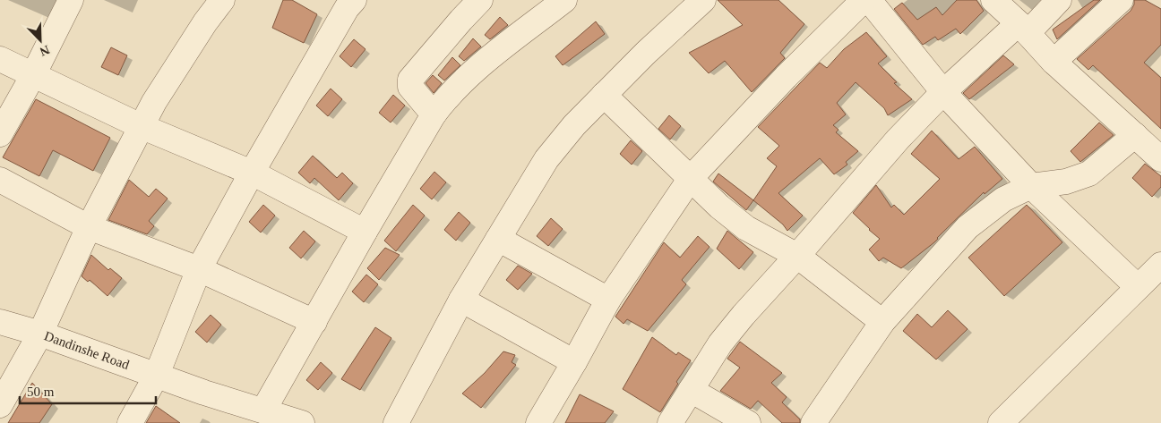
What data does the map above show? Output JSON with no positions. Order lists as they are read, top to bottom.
{
  "streets": {
    "street": ["Dandinshe Road"]
  },
  "scale_bar": "50 m",
  "north": "bottom right"
}
